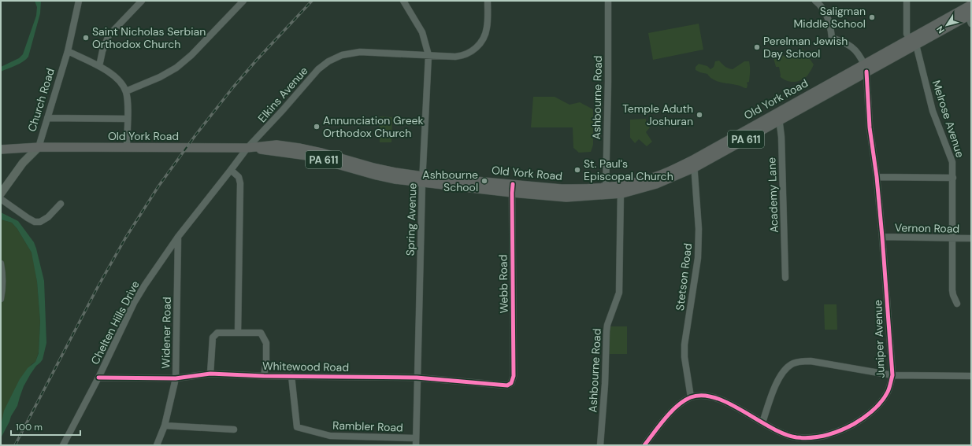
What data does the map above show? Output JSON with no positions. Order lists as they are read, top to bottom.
{
  "streets": {
    "highway": ["Old York Road", "PA 611"],
    "main road": ["Church Road"],
    "street": [
      "Elkins Avenue",
      "Ashbourne Road",
      "Melrose Avenue",
      "Academy Lane",
      "Spring Avenue",
      "Vernon Road",
      "Stetson Road",
      "Webb Road",
      "Chelten Hills Drive",
      "Widener Road",
      "Juniper Avenue",
      "Whitewood Road",
      "Rambler Road"
    ]
  },
  "crossings": [
    ["Elkins Avenue", "Old York Road"],
    ["Elkins Avenue", "Spring Avenue"],
    ["Elkins Avenue", "Chelten Hills Drive"],
    ["Ashbourne Road", "Old York Road"],
    ["Old York Road", "Church Road"],
    ["Old York Road", "Melrose Avenue"],
    ["Old York Road", "Academy Lane"],
    ["Old York Road", "Spring Avenue"],
    ["Old York Road", "Stetson Road"],
    ["Old York Road", "Webb Road"],
    ["Old York Road", "Juniper Avenue"],
    ["Melrose Avenue", "Vernon Road"],
    ["Spring Avenue", "Whitewood Road"],
    ["Spring Avenue", "Rambler Road"],
    ["Vernon Road", "Juniper Avenue"],
    ["Stetson Road", "Juniper Avenue"],
    ["Webb Road", "Whitewood Road"],
    ["Chelten Hills Drive", "Widener Road"],
    ["Chelten Hills Drive", "Whitewood Road"],
    ["Widener Road", "Whitewood Road"],
    ["Whitewood Road", "Rambler Road"]
  ],
  "places": [
    "Saligman Middle School",
    "Saint Nicholas Serbian Orthodox Church",
    "Perelman Jewish Day School",
    "Temple Aduth Joshuran",
    "Annunciation Greek Orthodox Church",
    "St. Paul's Episcopal Church",
    "Ashbourne School"
  ],
  "scale_bar": "100 m",
  "north": "bottom left"
}
